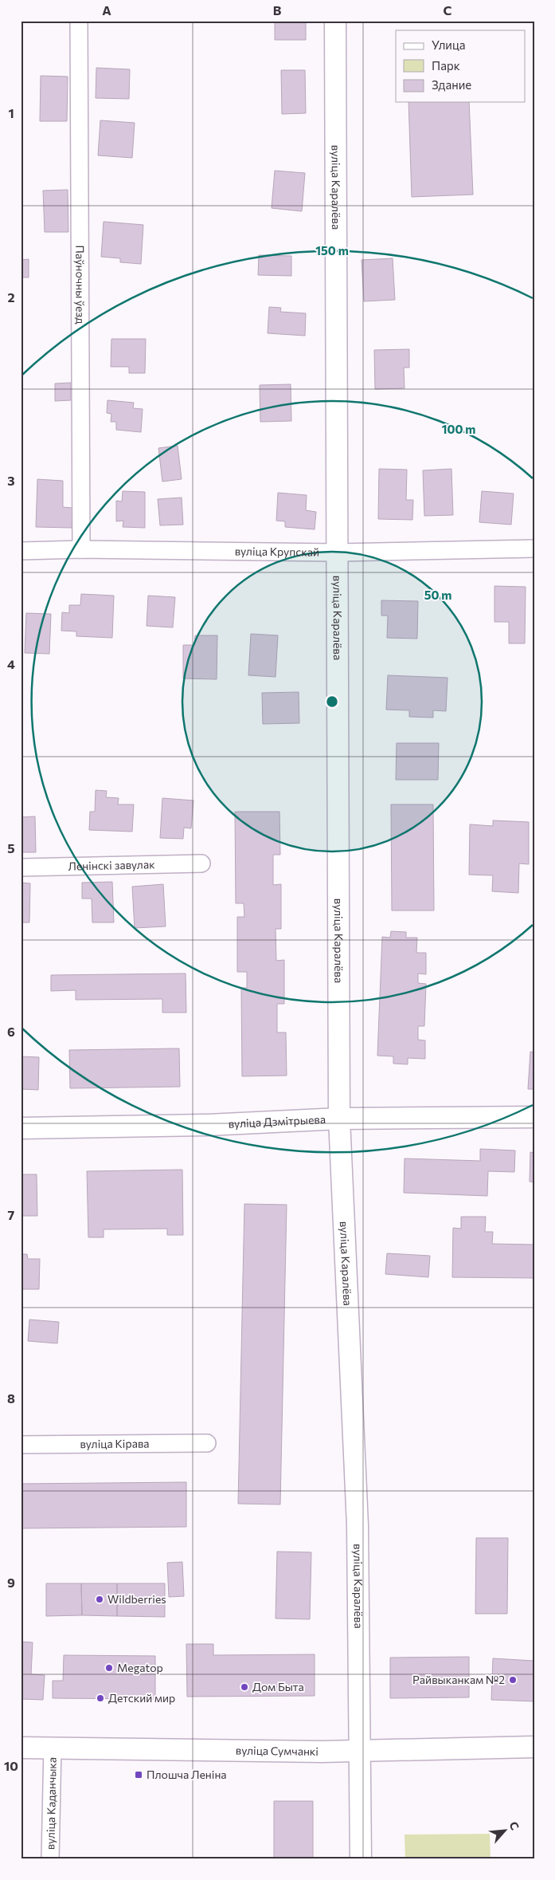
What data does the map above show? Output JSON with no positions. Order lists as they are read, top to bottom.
{
  "streets": {
    "street": [
      "вуліца Каралёва",
      "Паўночны ўезд",
      "вуліца Крупскай",
      "Ленінскі завулак",
      "вуліца Дзмітрыева",
      "вуліца Кірава",
      "вуліца Сумчанкі",
      "вуліца Каданчыка"
    ]
  },
  "crossings": [
    ["вуліца Каралёва", "вуліца Крупскай"],
    ["вуліца Каралёва", "вуліца Дзмітрыева"],
    ["вуліца Каралёва", "вуліца Сумчанкі"],
    ["Паўночны ўезд", "вуліца Крупскай"],
    ["вуліца Сумчанкі", "вуліца Каданчыка"]
  ],
  "places": {
    "other": [
      "Wildberries",
      "Megatop",
      "Райвыканкам №2",
      "Дом Быта",
      "Детский мир"
    ],
    "transit": ["Плошча Леніна"]
  },
  "legend": ["Улица", "Парк", "Здание"],
  "north": "top right",
  "grid": {
    "columns": ["A", "B", "C"],
    "rows": [
      "1",
      "2",
      "3",
      "4",
      "5",
      "6",
      "7",
      "8",
      "9",
      "10"
    ]
  },
  "rings": ["150 m", "100 m", "50 m"]
}
